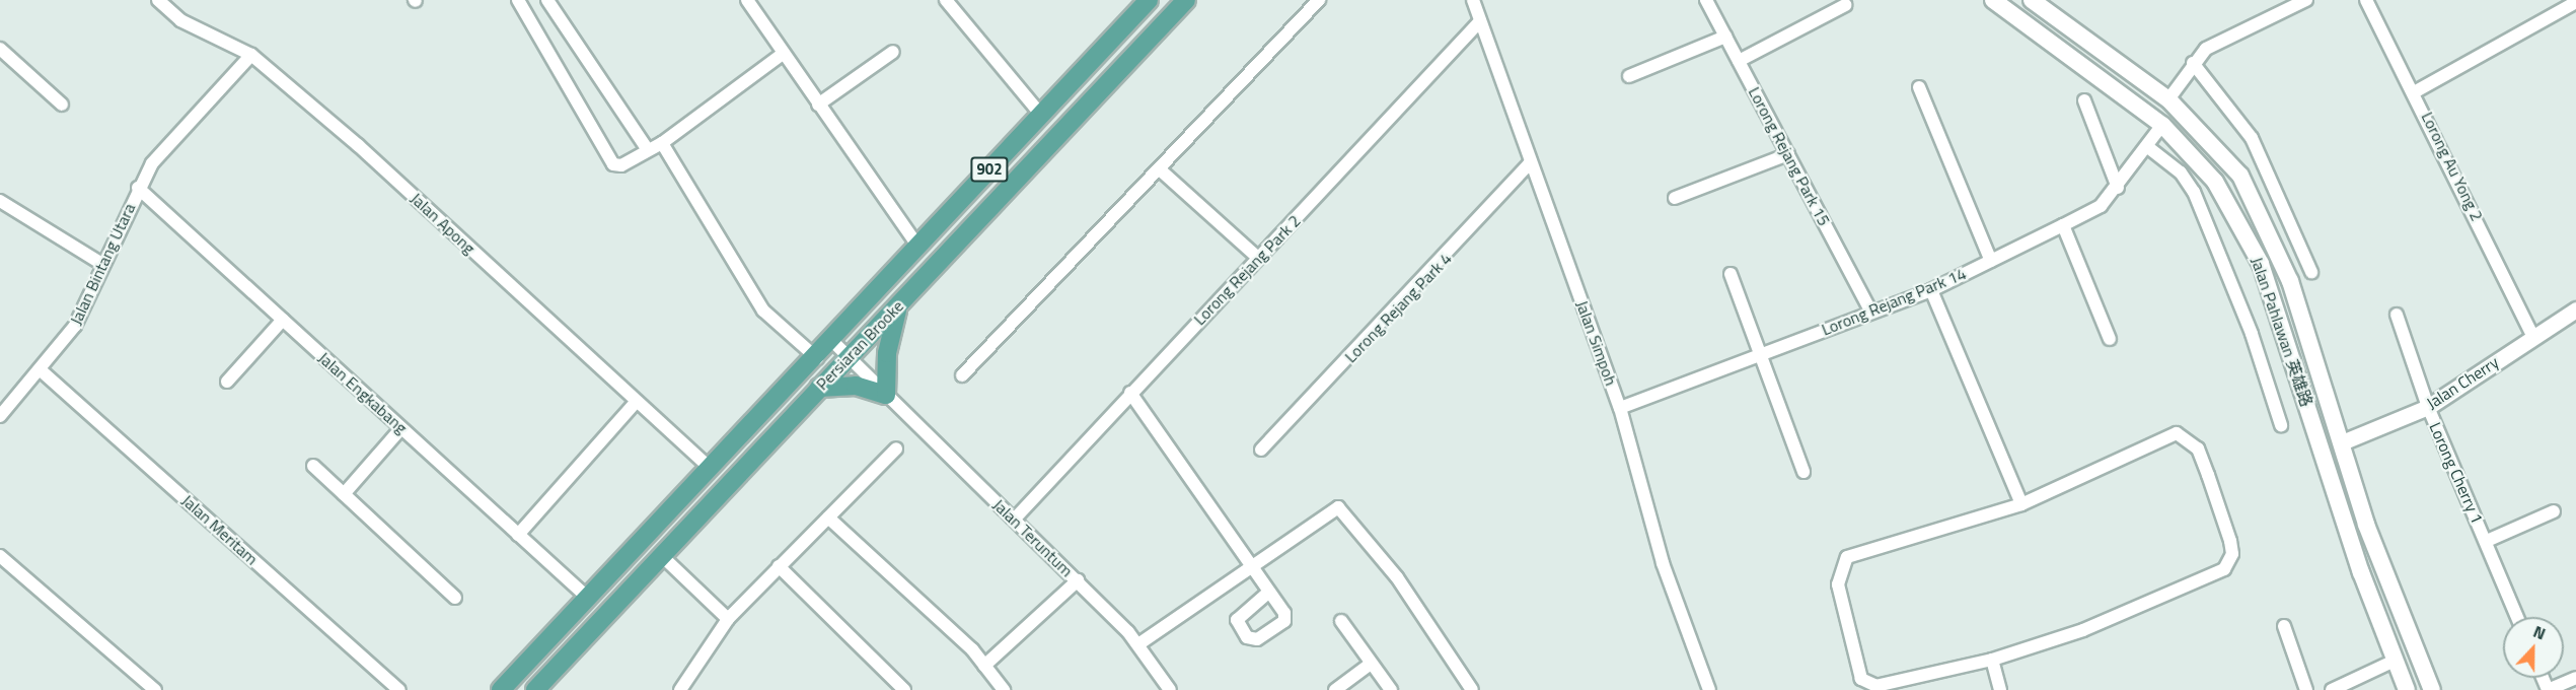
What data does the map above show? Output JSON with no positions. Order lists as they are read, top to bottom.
{
  "streets": {
    "main road": ["902", "Jalan Pahlawan 英雄路", "Persiaran Brooke"],
    "street": [
      "Lorong Rejang Park 15",
      "Lorong Au Yong 2",
      "Jalan Apong",
      "Jalan Bintang Utara",
      "Lorong Rejang Park 2",
      "Lorong Rejang Park 14",
      "Lorong Rejang Park 4",
      "Jalan Simpoh",
      "Jalan Cherry",
      "Jalan Engkabang",
      "Lorong Cherry 1",
      "Jalan Meritam",
      "Jalan Teruntum"
    ]
  },
  "crossings": [
    ["Lorong Rejang Park 15", "Lorong Rejang Park 14"],
    ["Lorong Au Yong 2", "Jalan Cherry"],
    ["Jalan Apong", "Jalan Bintang Utara"],
    ["Jalan Apong", "Persiaran Brooke"],
    ["Jalan Bintang Utara", "Jalan Engkabang"],
    ["Jalan Bintang Utara", "Jalan Meritam"],
    ["Lorong Rejang Park 2", "Jalan Simpoh"],
    ["Lorong Rejang Park 2", "Jalan Teruntum"],
    ["Lorong Rejang Park 14", "Jalan Pahlawan 英雄路"],
    ["Lorong Rejang Park 14", "Jalan Simpoh"],
    ["Lorong Rejang Park 4", "Jalan Simpoh"],
    ["Jalan Pahlawan 英雄路", "Jalan Cherry"],
    ["Persiaran Brooke", "Jalan Engkabang"],
    ["Persiaran Brooke", "Jalan Teruntum"],
    ["Jalan Cherry", "Lorong Cherry 1"]
  ],
  "north": "top"
}
